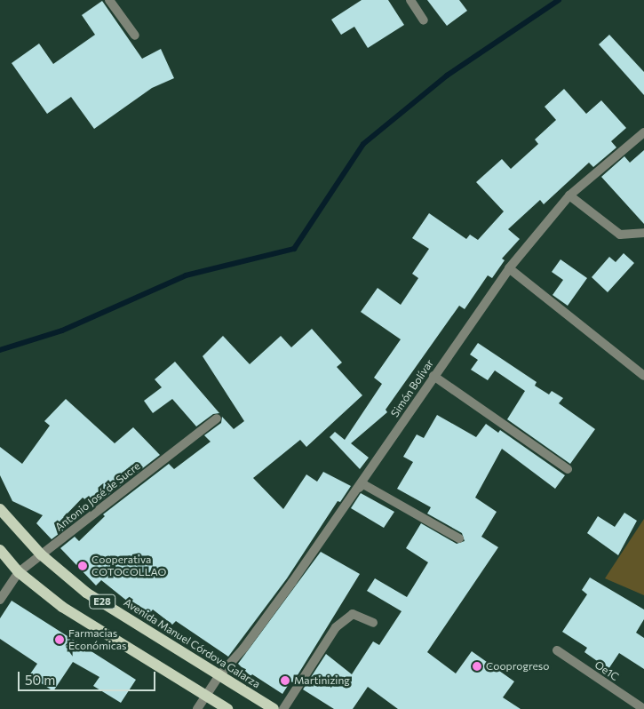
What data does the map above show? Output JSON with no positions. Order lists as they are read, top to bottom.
{
  "streets": {
    "main road": ["E28", "Avenida Manuel Córdova Galarza"],
    "street": ["Simón Bolívar", "Antonio José de Sucre", "Oe1C"]
  },
  "crossings": [
    ["Simón Bolívar", "E28"],
    ["Simón Bolívar", "Avenida Manuel Córdova Galarza"],
    ["Antonio José de Sucre", "E28"],
    ["Antonio José de Sucre", "Avenida Manuel Córdova Galarza"]
  ],
  "places": [
    "Cooperativa COTOCOLLAO",
    "Farmacias Económicas",
    "Cooprogreso",
    "Martinizing"
  ],
  "scale_bar": "50 m"
}
